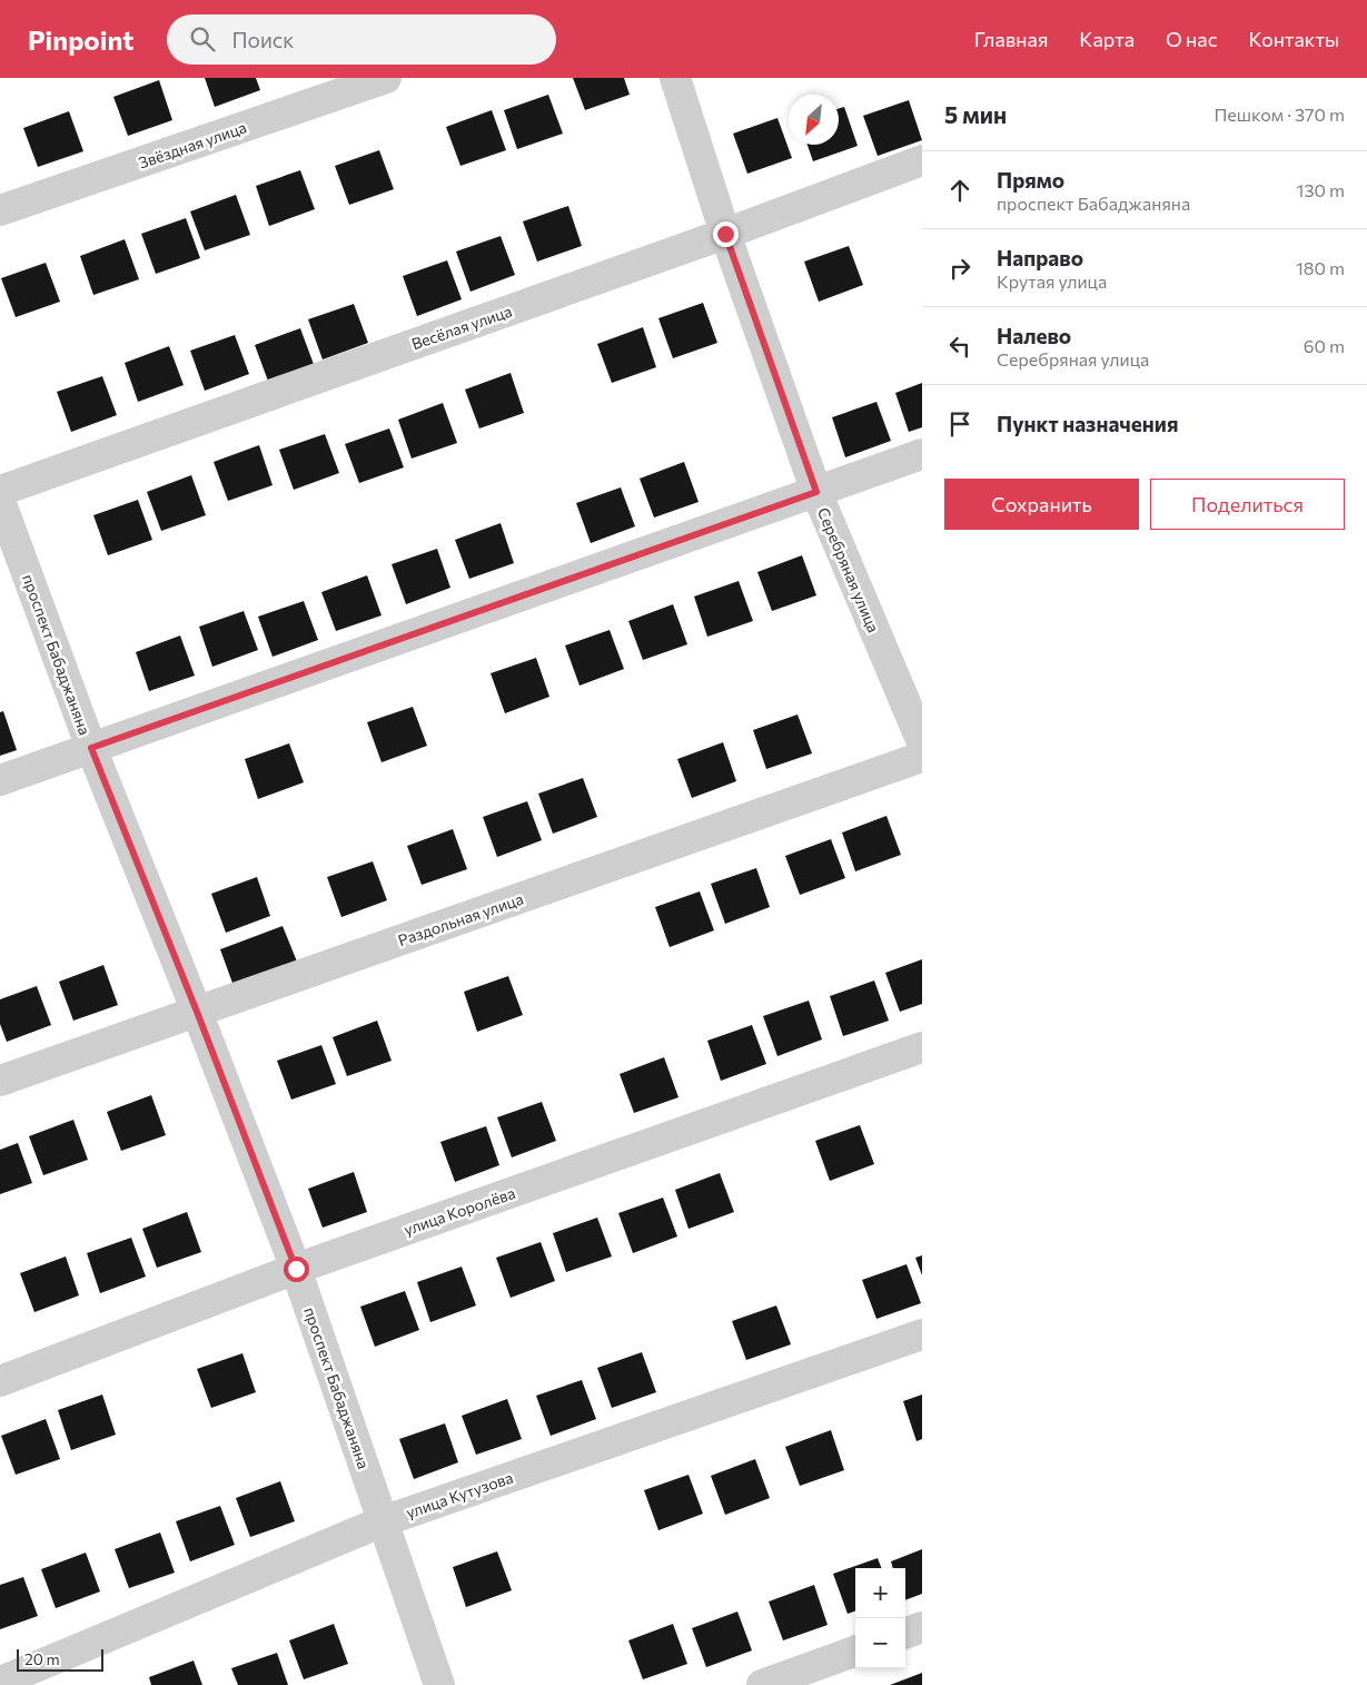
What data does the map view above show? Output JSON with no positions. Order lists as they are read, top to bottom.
{
  "streets": {
    "street": [
      "Звёздная улица",
      "Весёлая улица",
      "Серебряная улица",
      "проспект Бабаджаняна",
      "Раздольная улица",
      "улица Королёва",
      "улица Кутузова"
    ]
  },
  "crossings": [
    ["Весёлая улица", "Серебряная улица"],
    ["проспект Бабаджаняна", "Раздольная улица"],
    ["проспект Бабаджаняна", "улица Королёва"],
    ["проспект Бабаджаняна", "улица Кутузова"]
  ],
  "scale_bar": "20 m",
  "north": "bottom left",
  "page": {
    "header": "Pinpoint",
    "search": "Поиск",
    "nav": [
      "Главная",
      "Карта",
      "О нас",
      "Контакты"
    ],
    "heading": ["5 мин", "Пешком · 370 m"],
    "list": [
      ["Прямо", "проспект Бабаджаняна", "130 m"],
      ["Направо", "Крутая улица", "180 m"],
      ["Налево", "Серебряная улица", "60 m"],
      "Пункт назначения"
    ],
    "buttons": ["Сохранить", "Поделиться"],
    "map_buttons": ["+", "−"],
    "scale": "20 m"
  }
}
